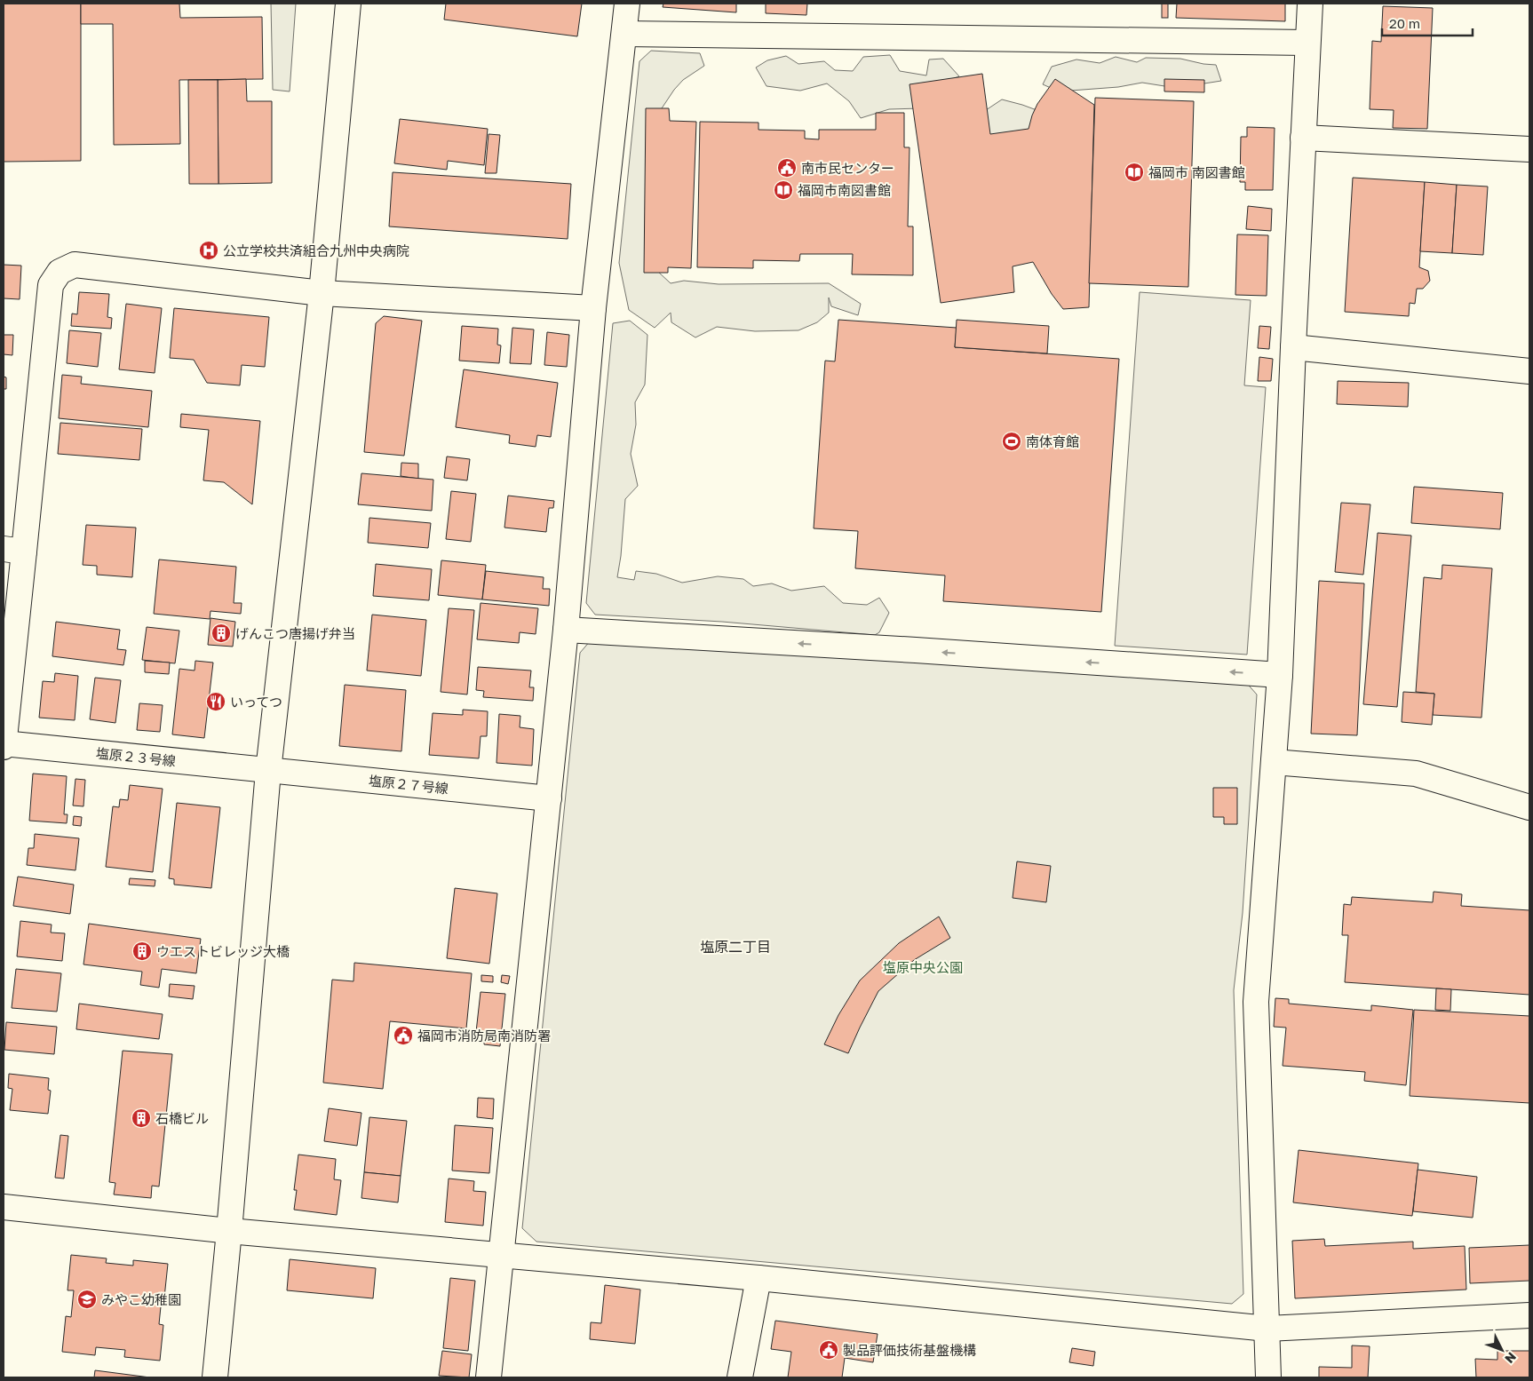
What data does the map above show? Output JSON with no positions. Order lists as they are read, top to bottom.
{
  "streets": {
    "street": ["塩原２３号線", "塩原２７号線"]
  },
  "crossings": [
    ["塩原２３号線", "塩原２７号線"]
  ],
  "districts": ["塩原二丁目"],
  "parks": ["塩原中央公園"],
  "places": {
    "public building": ["南市民センター", "福岡市消防局南消防署", "製品評価技術基盤機構"],
    "library": ["福岡市 南図書館", "福岡市南図書館"],
    "hospital": ["公立学校共済組合九州中央病院"],
    "sports": ["南体育館"],
    "building": ["げんこつ唐揚げ弁当", "ウエストビレッジ大橋", "石橋ビル"],
    "restaurant": ["いってつ"],
    "school or university": ["みやこ幼稚園"]
  },
  "scale_bar": "20 m",
  "north": "bottom right"
}
